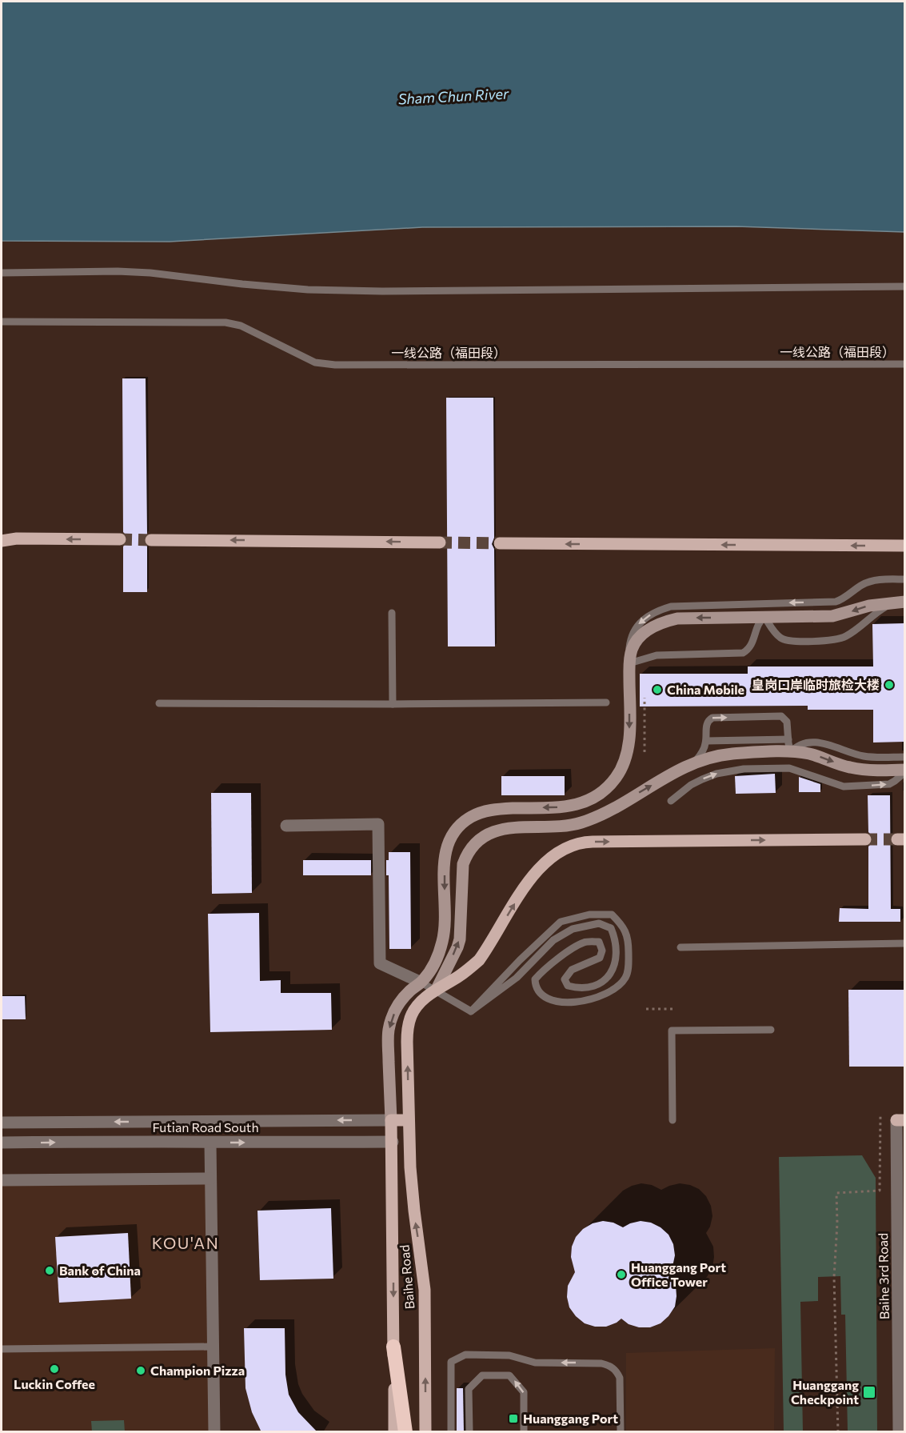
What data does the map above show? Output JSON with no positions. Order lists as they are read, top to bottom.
{
  "streets": {
    "main road": ["Futian Road South", "Baihe Road"],
    "street": ["Baihe 3rd Road"],
    "lane": ["一线公路（福田段）"]
  },
  "crossings": [
    ["Futian Road South", "Baihe Road"]
  ],
  "districts": ["KOU'AN"],
  "water": ["Sham Chun River"],
  "places": {
    "other": [
      "皇岗口岸临时旅检大楼",
      "China Mobile",
      "Bank of China",
      "Huanggang Port Office Tower",
      "Luckin Coffee",
      "Champion Pizza"
    ],
    "transit": ["Huanggang Checkpoint", "Huanggang Port"]
  }
}
